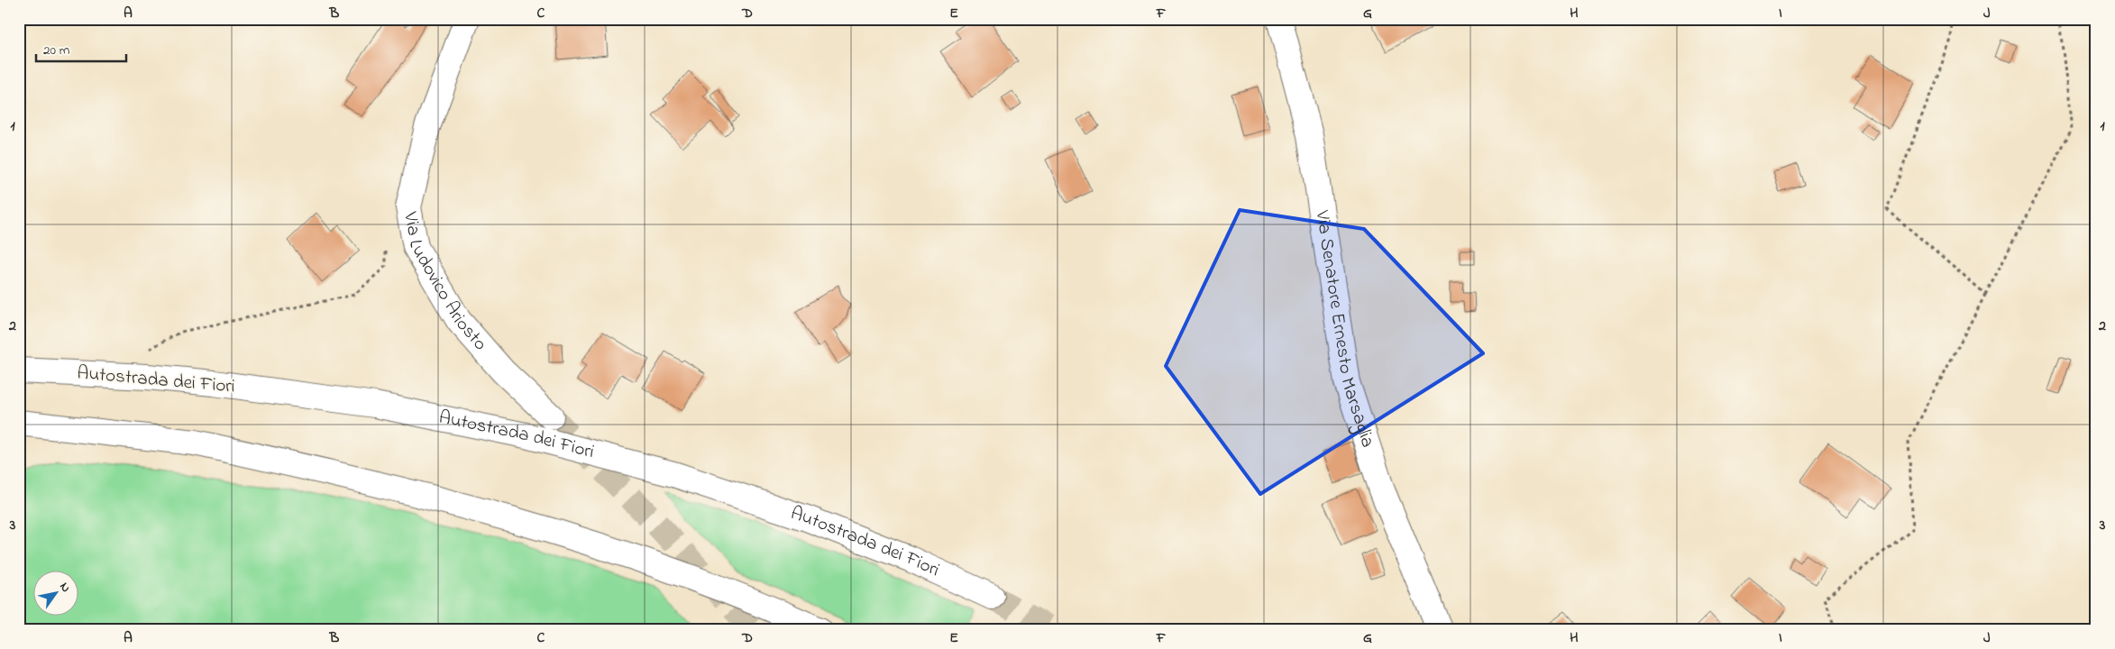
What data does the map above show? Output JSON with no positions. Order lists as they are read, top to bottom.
{
  "streets": {
    "main road": ["Via Ludovico Ariosto", "Via Senatore Ernesto Marsaglia", "Autostrada dei Fiori"]
  },
  "scale_bar": "20 m",
  "north": "top right",
  "grid": {
    "columns": [
      "A",
      "B",
      "C",
      "D",
      "E",
      "F",
      "G",
      "H",
      "I",
      "J"
    ],
    "rows": ["1", "2", "3"]
  }
}
